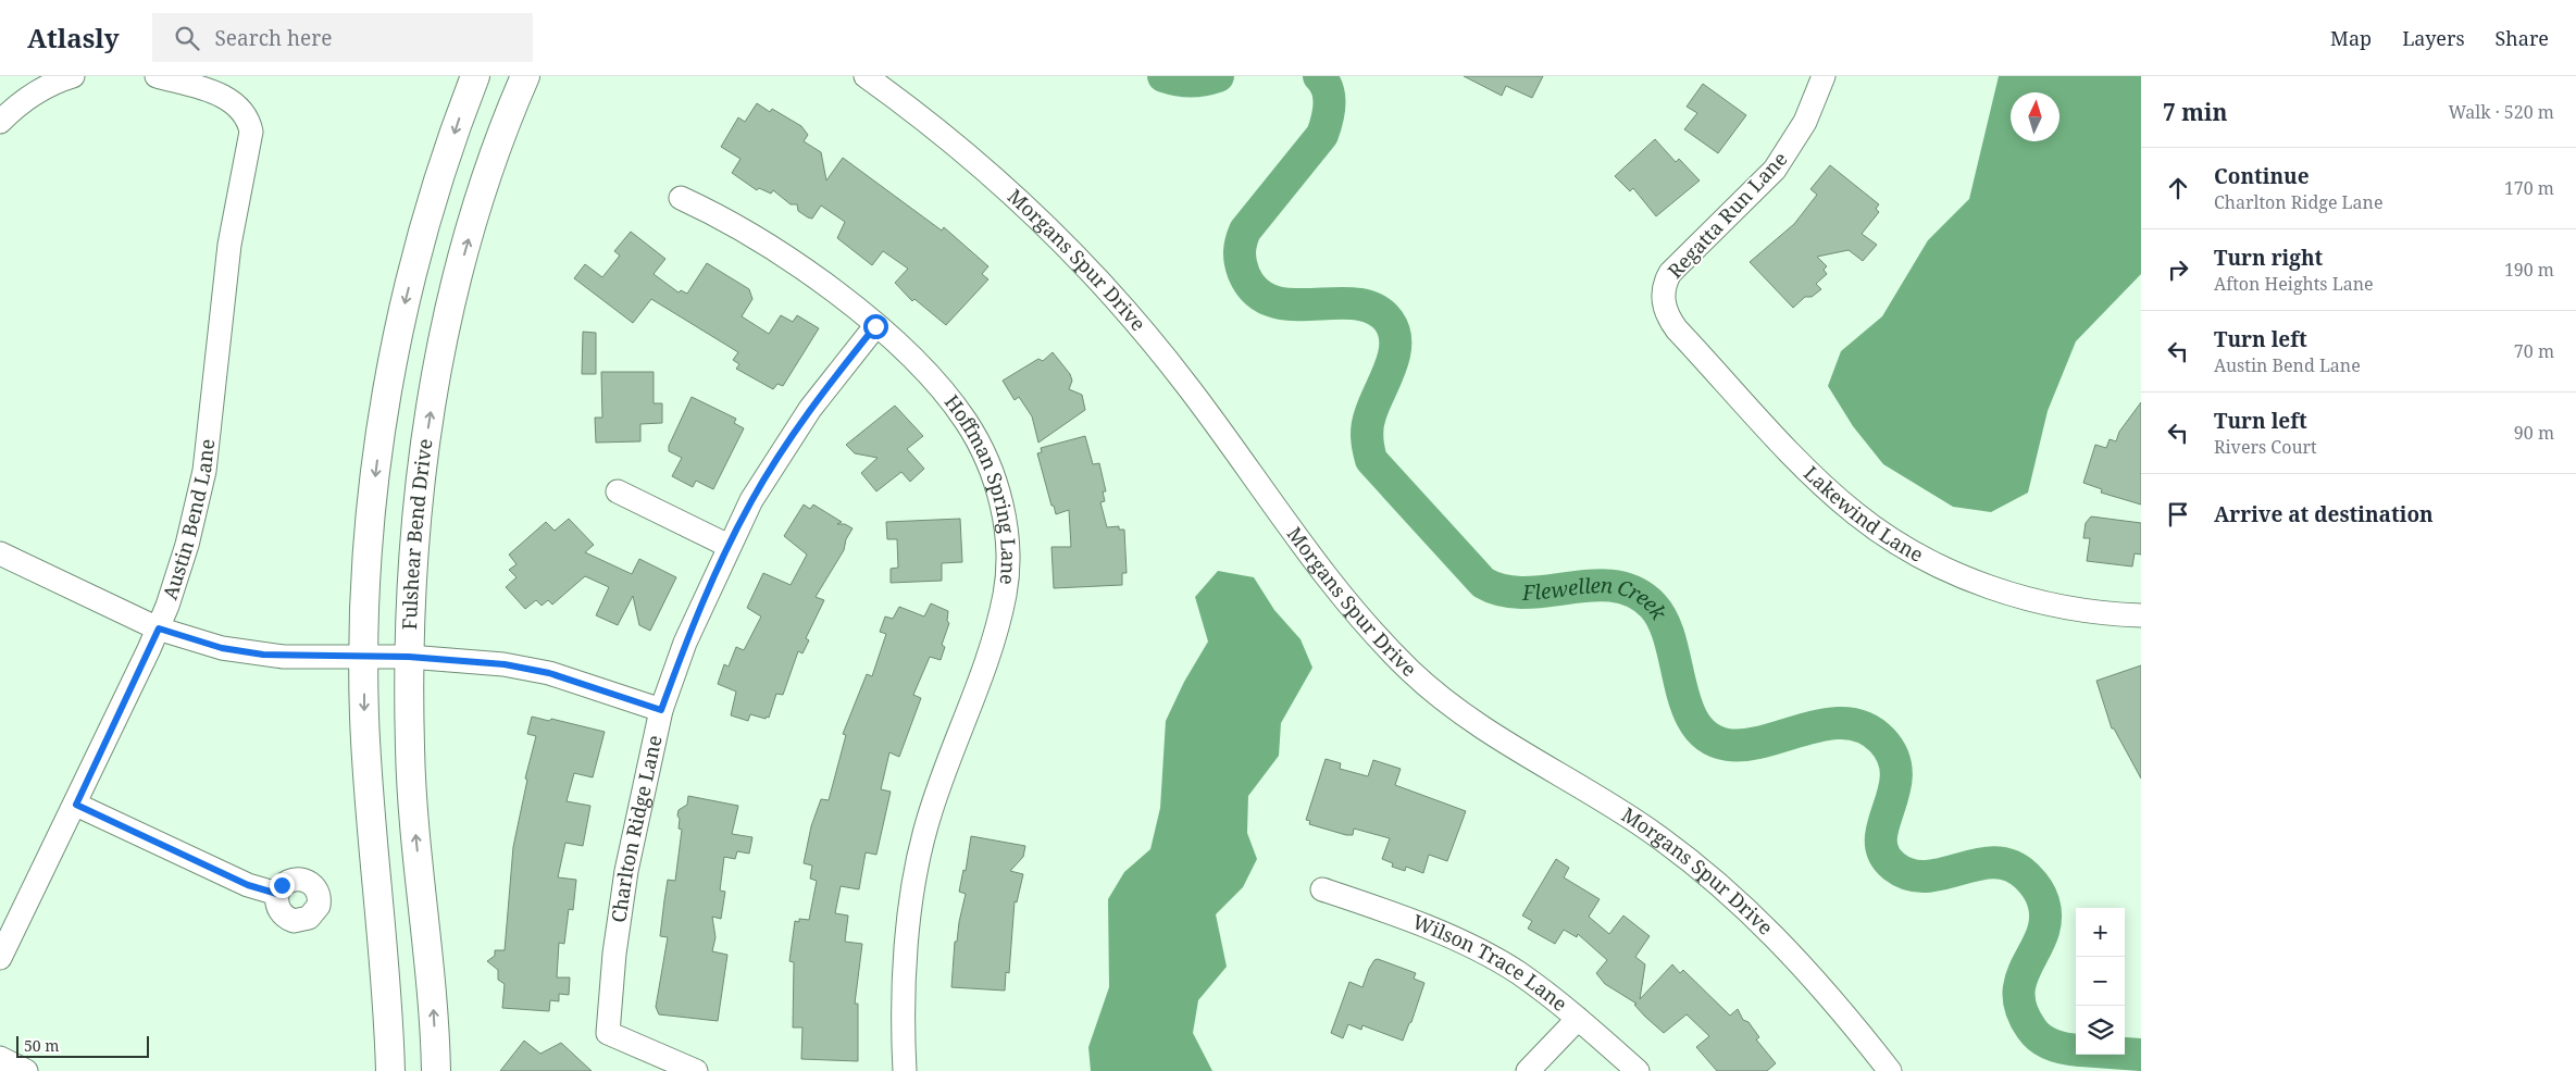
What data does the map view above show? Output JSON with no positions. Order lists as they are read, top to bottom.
{
  "streets": {
    "main road": ["Fulshear Bend Drive"],
    "street": [
      "Regatta Run Lane",
      "Morgans Spur Drive",
      "Hoffman Spring Lane",
      "Lakewind Lane",
      "Austin Bend Lane",
      "Charlton Ridge Lane",
      "Wilson Trace Lane"
    ]
  },
  "crossings": [
    ["Regatta Run Lane", "Lakewind Lane"],
    ["Hoffman Spring Lane", "Charlton Ridge Lane"]
  ],
  "water": ["Flewellen Creek"],
  "scale_bar": "50 m",
  "north": "top",
  "page": {
    "header": "Atlasly",
    "search": "Search here",
    "nav": ["Map", "Layers", "Share"],
    "heading": ["7 min", "Walk · 520 m"],
    "list": [
      ["Continue", "Charlton Ridge Lane", "170 m"],
      ["Turn right", "Afton Heights Lane", "190 m"],
      ["Turn left", "Austin Bend Lane", "70 m"],
      ["Turn left", "Rivers Court", "90 m"],
      "Arrive at destination"
    ],
    "map_buttons": ["+", "−"],
    "scale": "50 m"
  }
}
